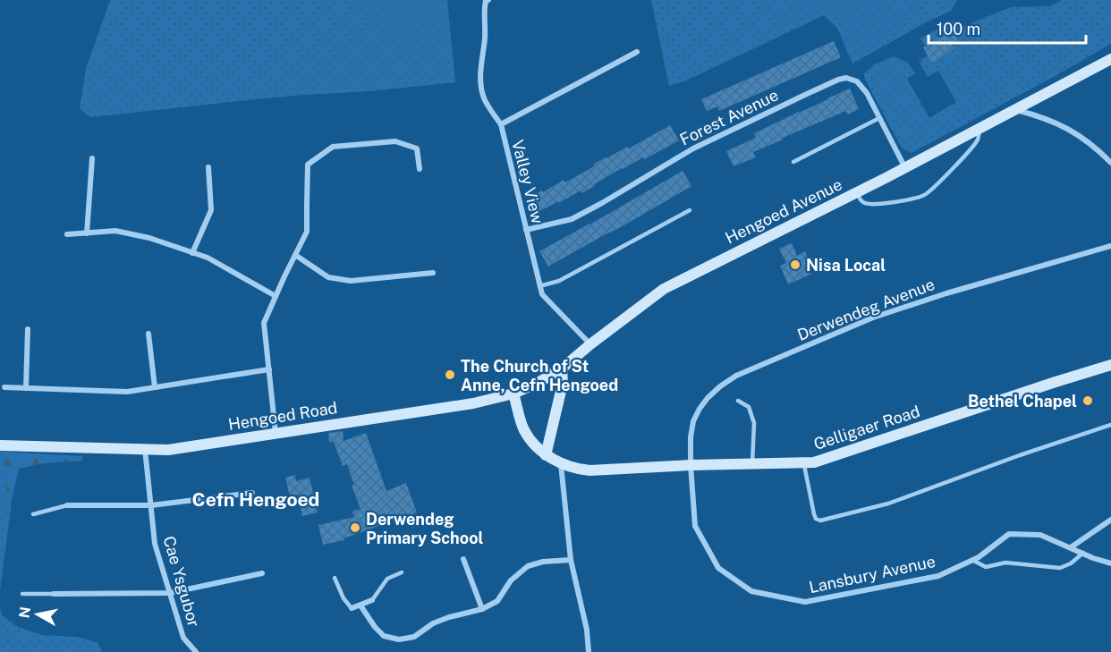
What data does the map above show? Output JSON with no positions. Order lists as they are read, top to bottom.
{
  "streets": {
    "street": [
      "Forest Avenue",
      "Valley View",
      "Hengoed Avenue",
      "Derwendeg Avenue",
      "Hengoed Road",
      "Gelligaer Road",
      "Lansbury Avenue",
      "Cae Ysgubor"
    ]
  },
  "crossings": [
    ["Forest Avenue", "Valley View"],
    ["Forest Avenue", "Hengoed Avenue"],
    ["Valley View", "Hengoed Avenue"],
    ["Hengoed Avenue", "Hengoed Road"],
    ["Derwendeg Avenue", "Gelligaer Road"],
    ["Derwendeg Avenue", "Lansbury Avenue"],
    ["Hengoed Road", "Cae Ysgubor"],
    ["Gelligaer Road", "Lansbury Avenue"]
  ],
  "districts": ["Cefn Hengoed"],
  "places": [
    "Nisa Local",
    "The Church of St Anne, Cefn Hengoed",
    "Bethel Chapel",
    "Derwendeg Primary School"
  ],
  "scale_bar": "100 m",
  "north": "left"
}
